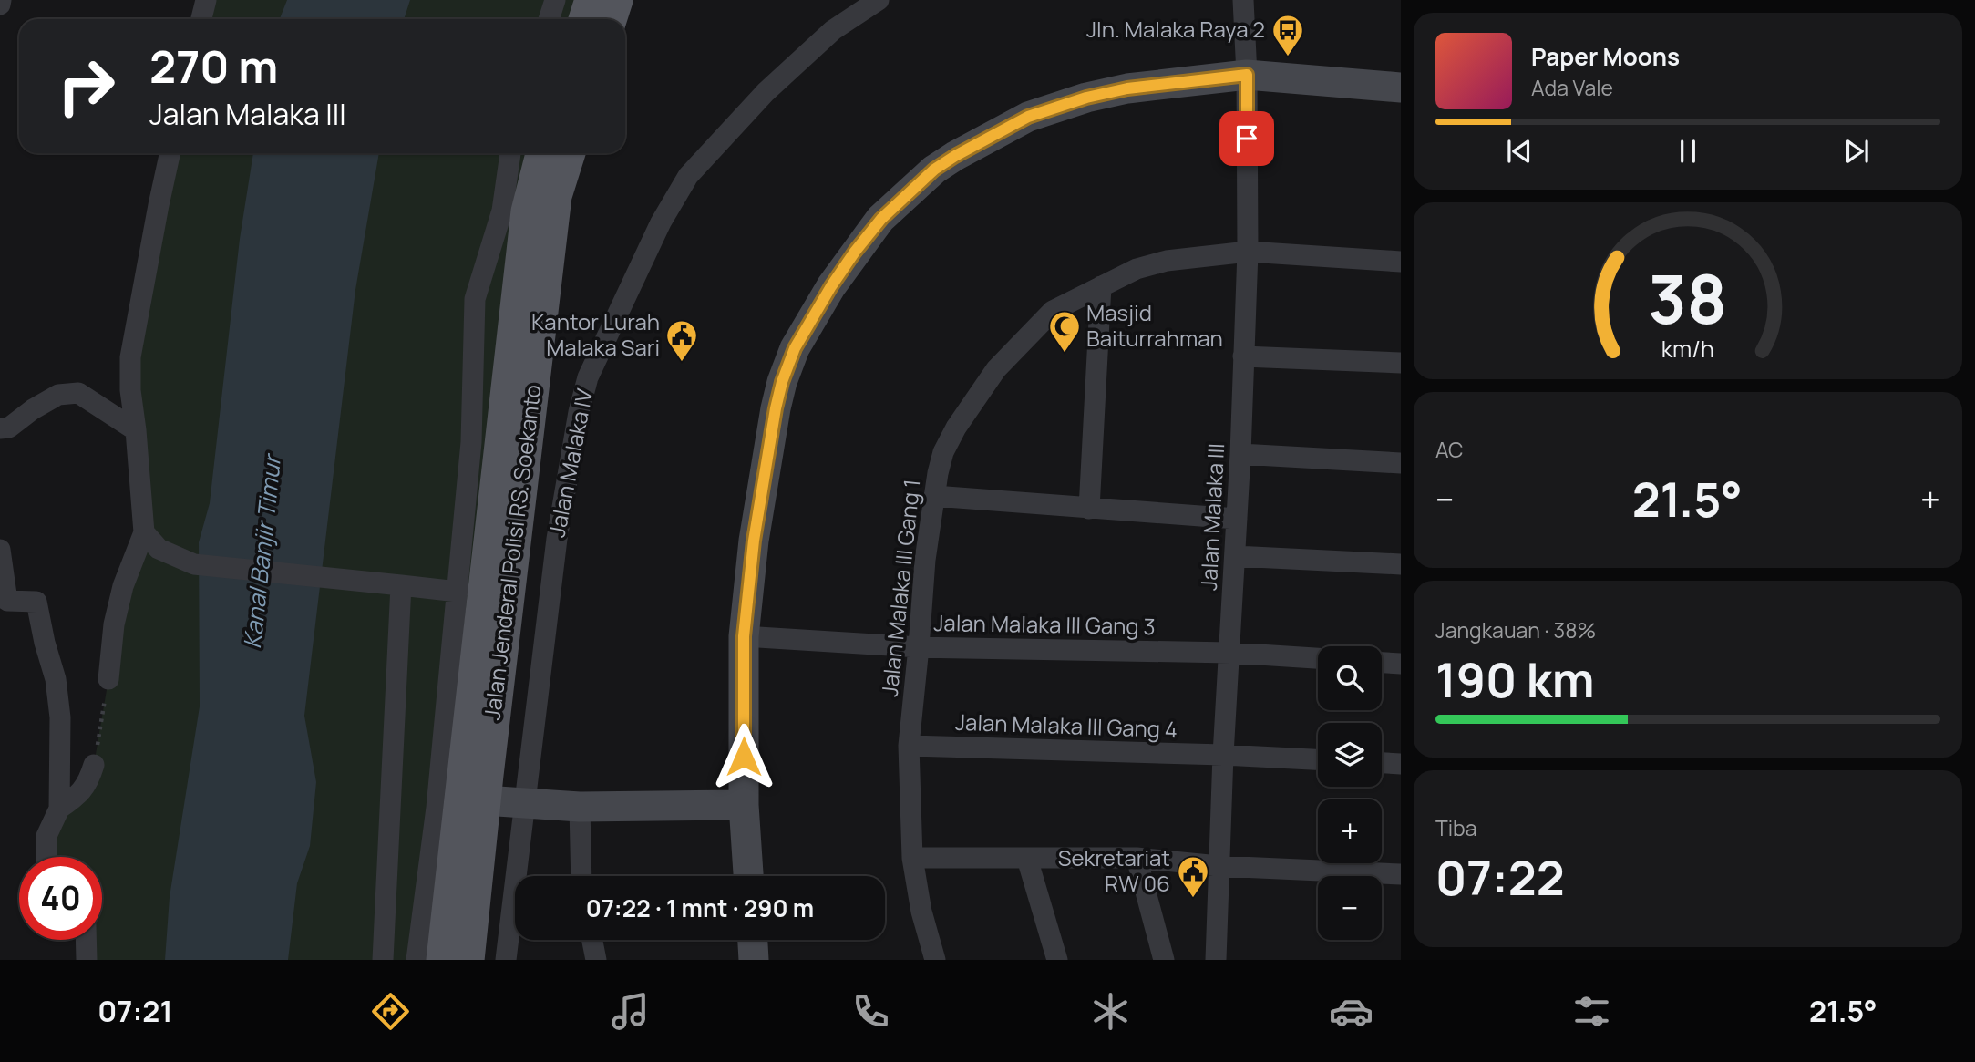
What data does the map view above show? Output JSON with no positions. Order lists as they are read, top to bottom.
{
  "streets": {
    "main road": ["Jalan Jenderal Polisi RS. Soekanto"],
    "street": [
      "Jalan Malaka IV",
      "Jalan Malaka III",
      "Jalan Malaka III Gang 1",
      "Jalan Malaka III Gang 3",
      "Jalan Malaka III Gang 4"
    ]
  },
  "crossings": [
    ["Jalan Malaka III", "Jalan Malaka III Gang 1"],
    ["Jalan Malaka III", "Jalan Malaka III Gang 3"],
    ["Jalan Malaka III", "Jalan Malaka III Gang 4"],
    ["Jalan Malaka III Gang 1", "Jalan Malaka III Gang 3"],
    ["Jalan Malaka III Gang 1", "Jalan Malaka III Gang 4"]
  ],
  "water": ["Kanal Banjir Timur"],
  "places": {
    "bus stop": ["Jln. Malaka Raya 2"],
    "mosque": ["Masjid Baiturrahman"],
    "public building": ["Kantor Lurah Malaka Sari", "Sekretariat RW 06"]
  },
  "page": {
    "turn": ["270 m", "Jalan Malaka III"],
    "song": ["Paper Moons", "Ada Vale"],
    "tile": [
      "AC",
      ["Jangkauan · 38%", "190 km"],
      ["Tiba", "07:22"]
    ],
    "heat": ["−", "21.5°", "+"],
    "map_buttons": ["+", "−"],
    "limit": "40",
    "trip": "07:22 · 1 mnt · 290 m",
    "tabs": ["07:21", "21.5°"],
    "gauge": ["38", "km/h"]
  }
}
